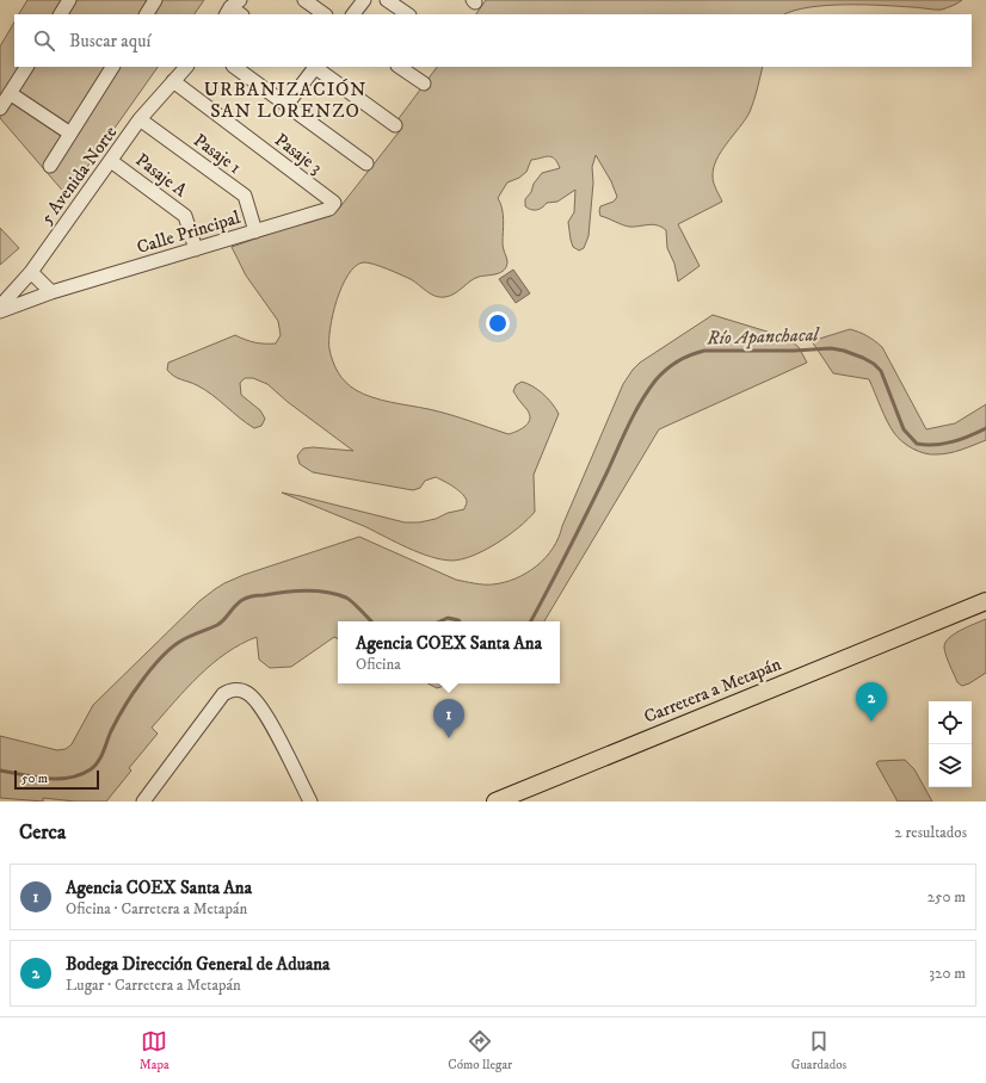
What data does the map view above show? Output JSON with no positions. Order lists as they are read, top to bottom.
{
  "streets": {
    "main road": ["Carretera a Metapán"],
    "street": [
      "Pasaje 1",
      "Pasaje 3",
      "5 Avenida Norte",
      "Pasaje A",
      "Calle Principal"
    ]
  },
  "crossings": [
    ["Pasaje 1", "5 Avenida Norte"],
    ["Pasaje 1", "Calle Principal"],
    ["Pasaje 3", "5 Avenida Norte"],
    ["Pasaje 3", "Calle Principal"],
    ["5 Avenida Norte", "Pasaje A"],
    ["Pasaje A", "Calle Principal"]
  ],
  "districts": ["URBANIZACIÓN SAN LORENZO"],
  "water": ["Río Apanchacal"],
  "scale_bar": "50 m",
  "page": {
    "search": "Buscar aquí",
    "popup": ["Agencia COEX Santa Ana", "Oficina"],
    "pins": ["2", "1"],
    "scale": "50 m",
    "heading": ["Cerca", "2 resultados"],
    "list": [
      {
        "mark": "1",
        "name": "Agencia COEX Santa Ana",
        "note": "Oficina · Carretera a Metapán",
        "value": "250 m"
      },
      {
        "mark": "2",
        "name": "Bodega Dirección General de Aduana",
        "note": "Lugar · Carretera a Metapán",
        "value": "320 m"
      }
    ],
    "nav": ["Mapa", "Cómo llegar", "Guardados"]
  }
}
